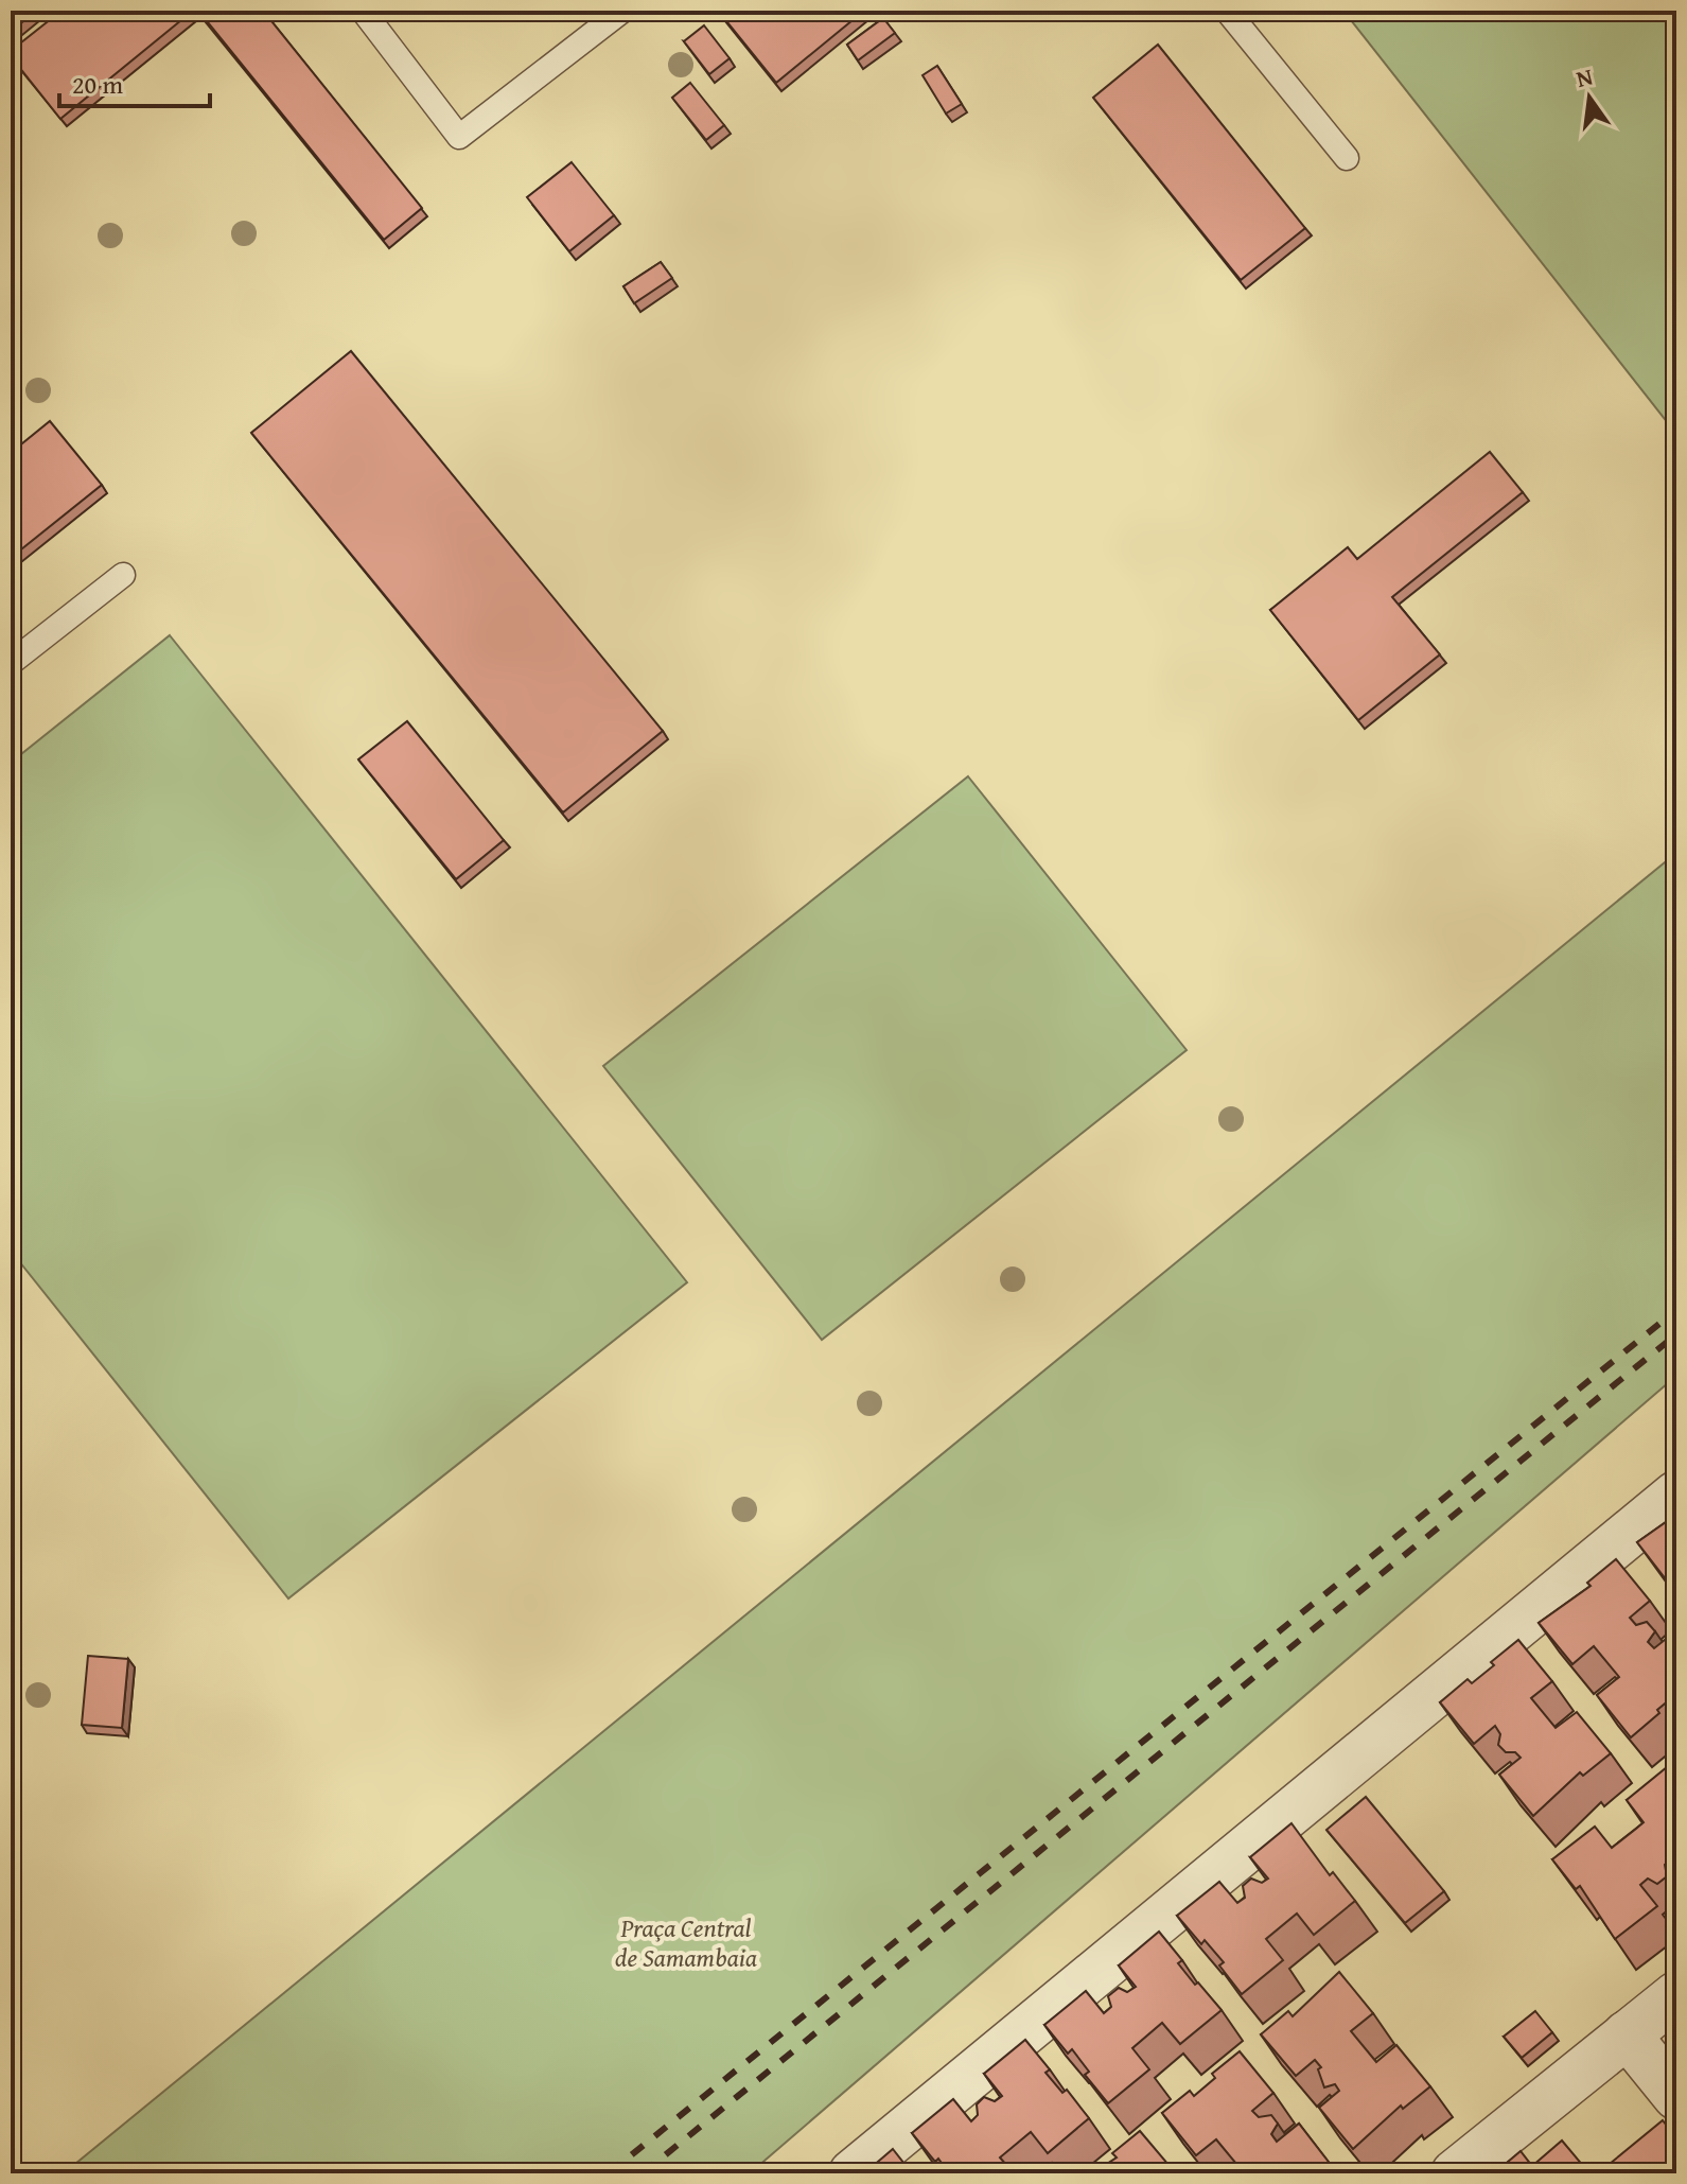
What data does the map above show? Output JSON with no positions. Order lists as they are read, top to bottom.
{
  "parks": ["Praça Central de Samambaia"],
  "scale_bar": "20 m",
  "north": "top"
}
